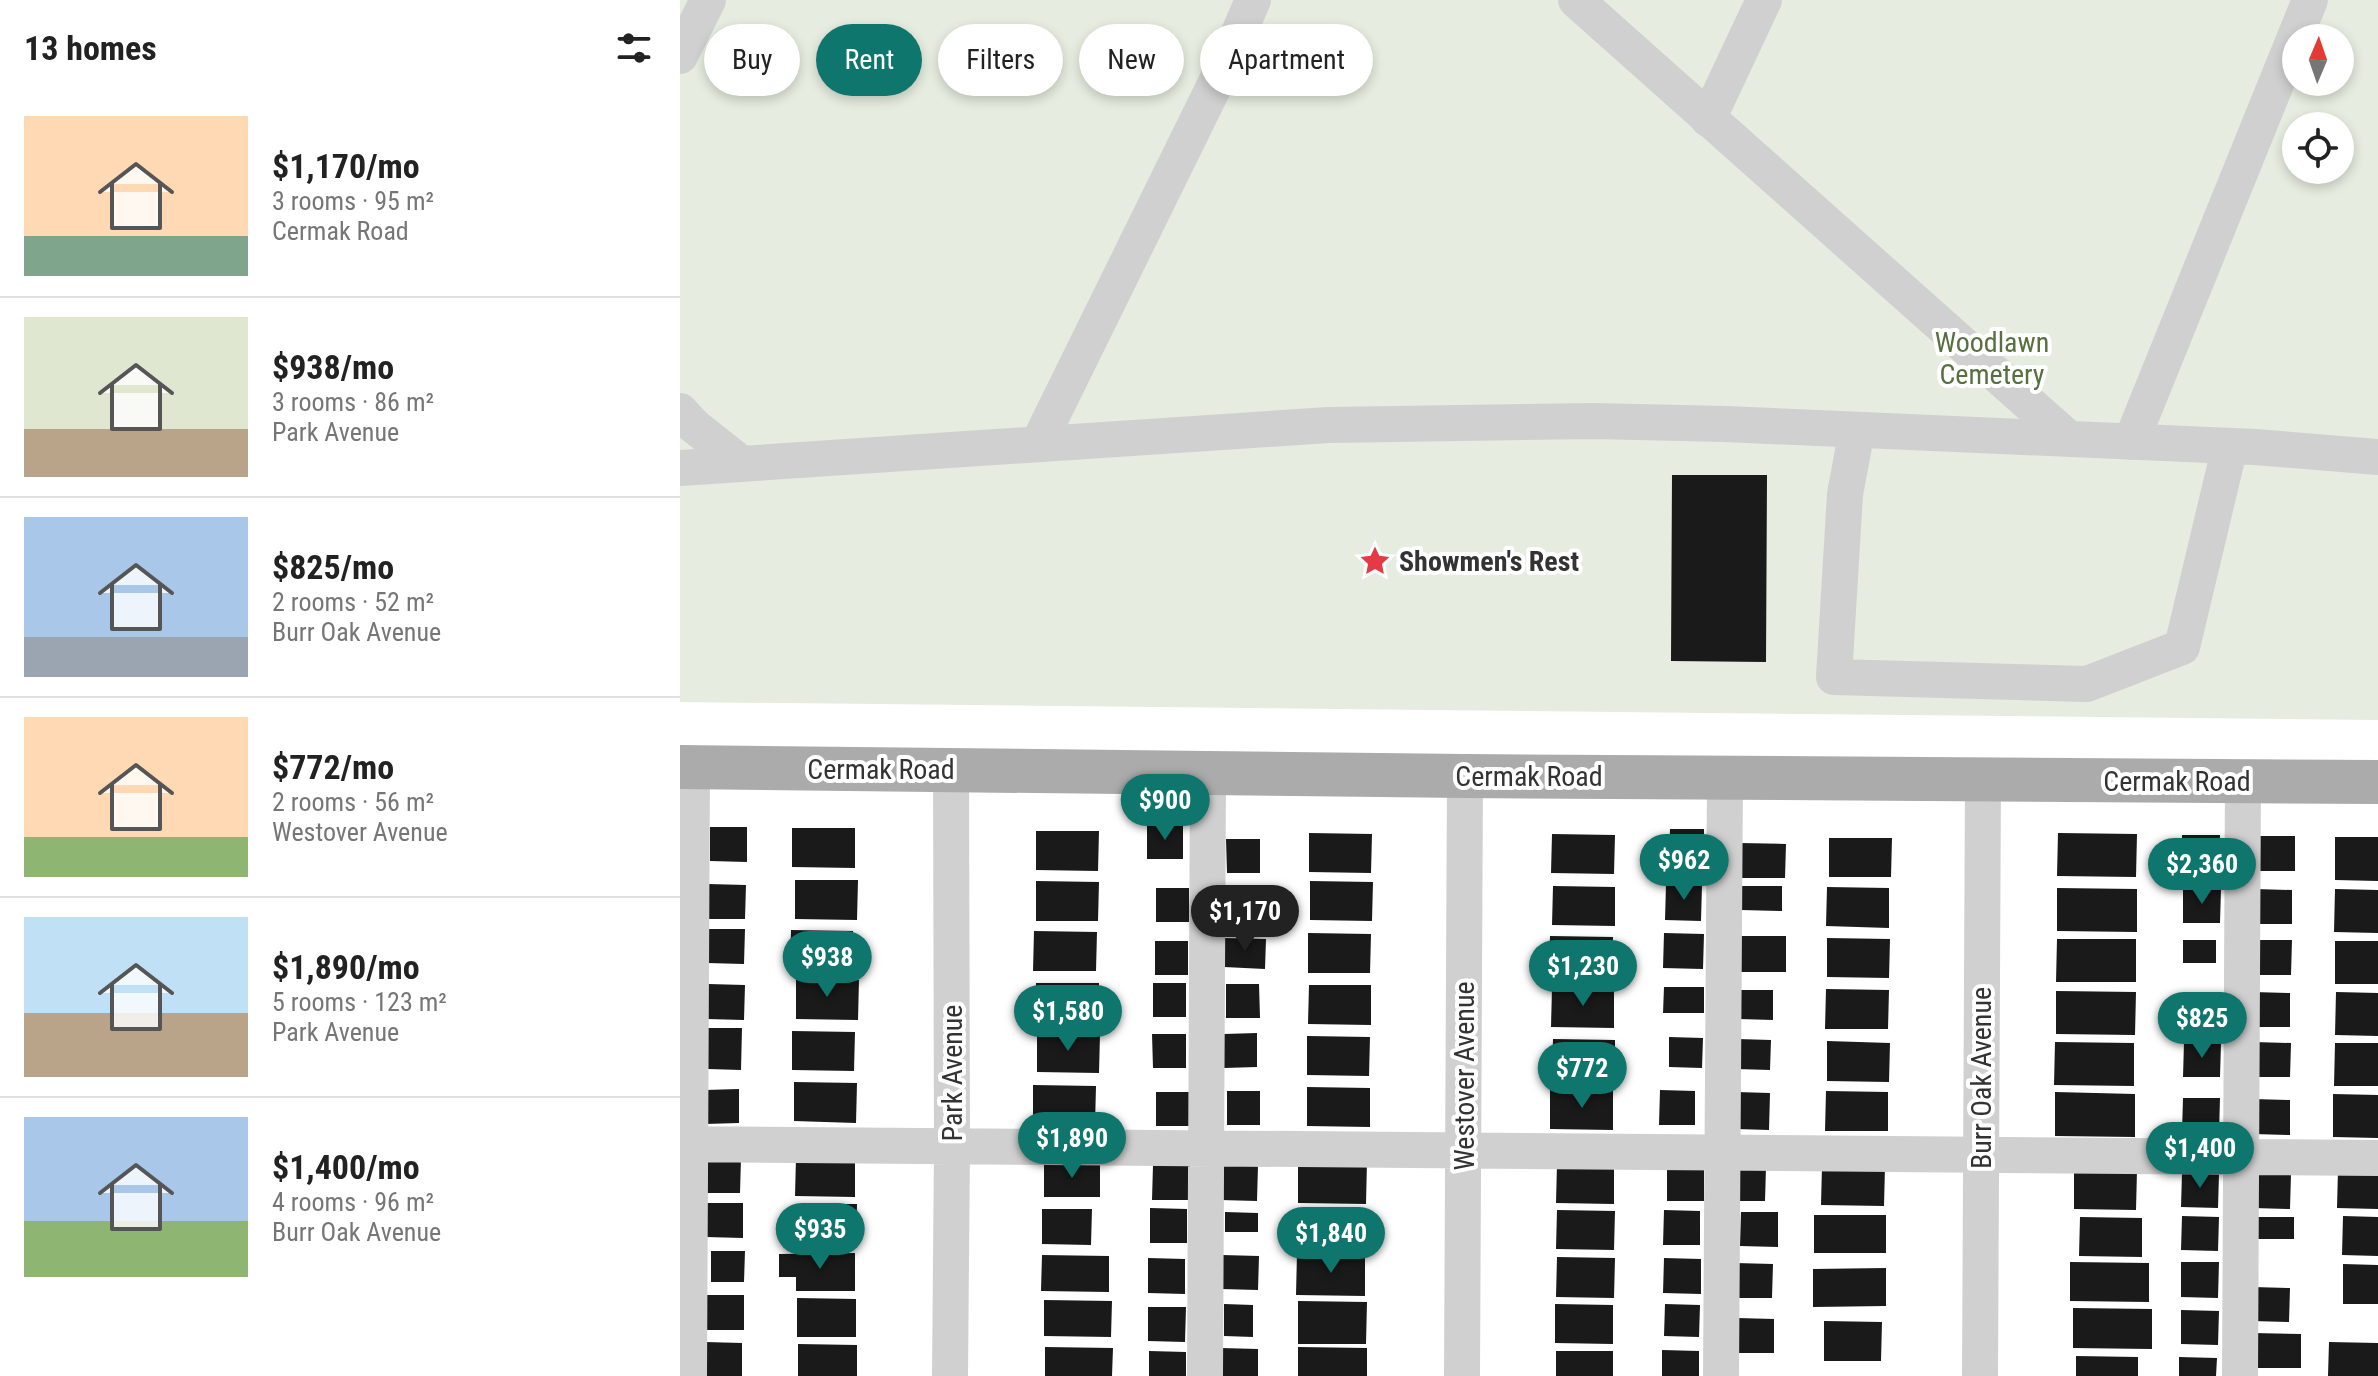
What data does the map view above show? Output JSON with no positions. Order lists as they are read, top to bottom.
{
  "streets": {
    "main road": ["Cermak Road"],
    "street": ["Park Avenue", "Westover Avenue", "Burr Oak Avenue"]
  },
  "crossings": [
    ["Cermak Road", "Park Avenue"],
    ["Cermak Road", "Westover Avenue"],
    ["Cermak Road", "Burr Oak Avenue"]
  ],
  "parks": ["Woodlawn Cemetery"],
  "places": {
    "place": ["Showmen's Rest"]
  },
  "north": "top",
  "page": {
    "heading": "13 homes",
    "chip": [
      "Buy",
      "Rent",
      "Filters",
      "New",
      "Apartment"
    ],
    "list": [
      {
        "name": "$1,170/mo",
        "note": "3 rooms · 95 m² · Cermak Road"
      },
      {
        "name": "$938/mo",
        "note": "3 rooms · 86 m² · Park Avenue"
      },
      {
        "name": "$825/mo",
        "note": "2 rooms · 52 m² · Burr Oak Avenue"
      },
      {
        "name": "$772/mo",
        "note": "2 rooms · 56 m² · Westover Avenue"
      },
      {
        "name": "$1,890/mo",
        "note": "5 rooms · 123 m² · Park Avenue"
      },
      {
        "name": "$1,400/mo",
        "note": "4 rooms · 96 m² · Burr Oak Avenue"
      }
    ],
    "price": [
      "$900",
      "$962",
      "$2,360",
      "$1,170",
      "$938",
      "$1,230",
      "$1,580",
      "$825",
      "$772",
      "$1,890",
      "$1,400",
      "$935",
      "$1,840"
    ]
  }
}
